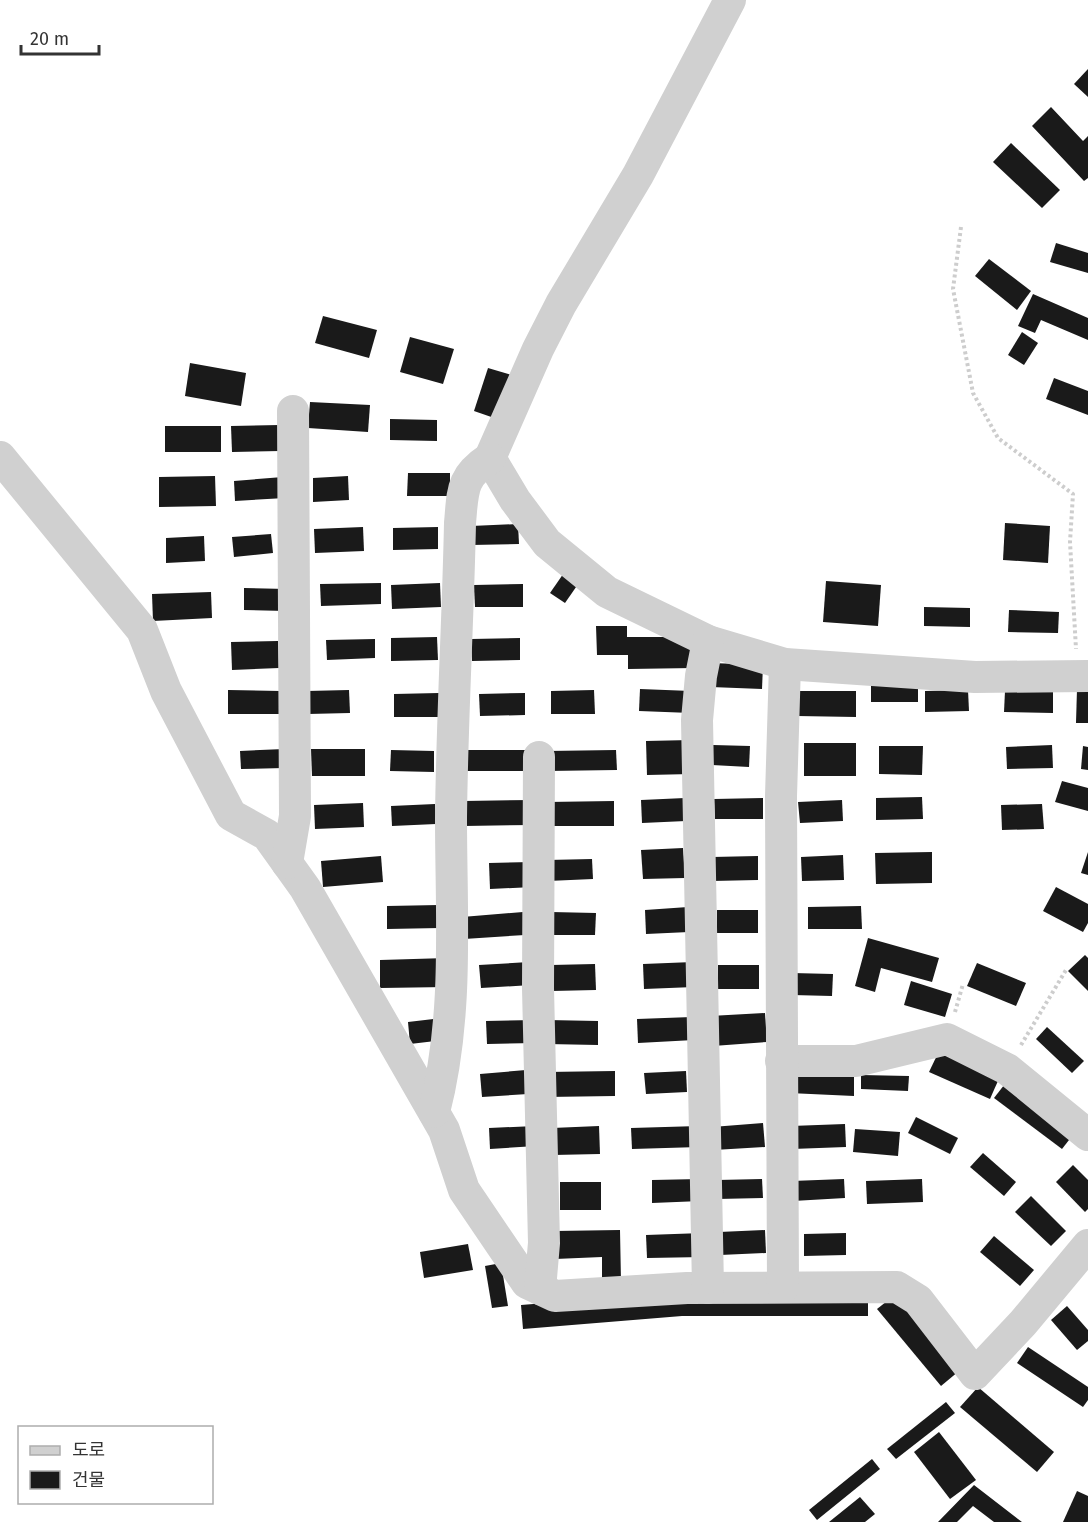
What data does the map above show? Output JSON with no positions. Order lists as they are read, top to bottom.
{
  "legend": ["도로", "건물"],
  "scale_bar": "20 m"
}
